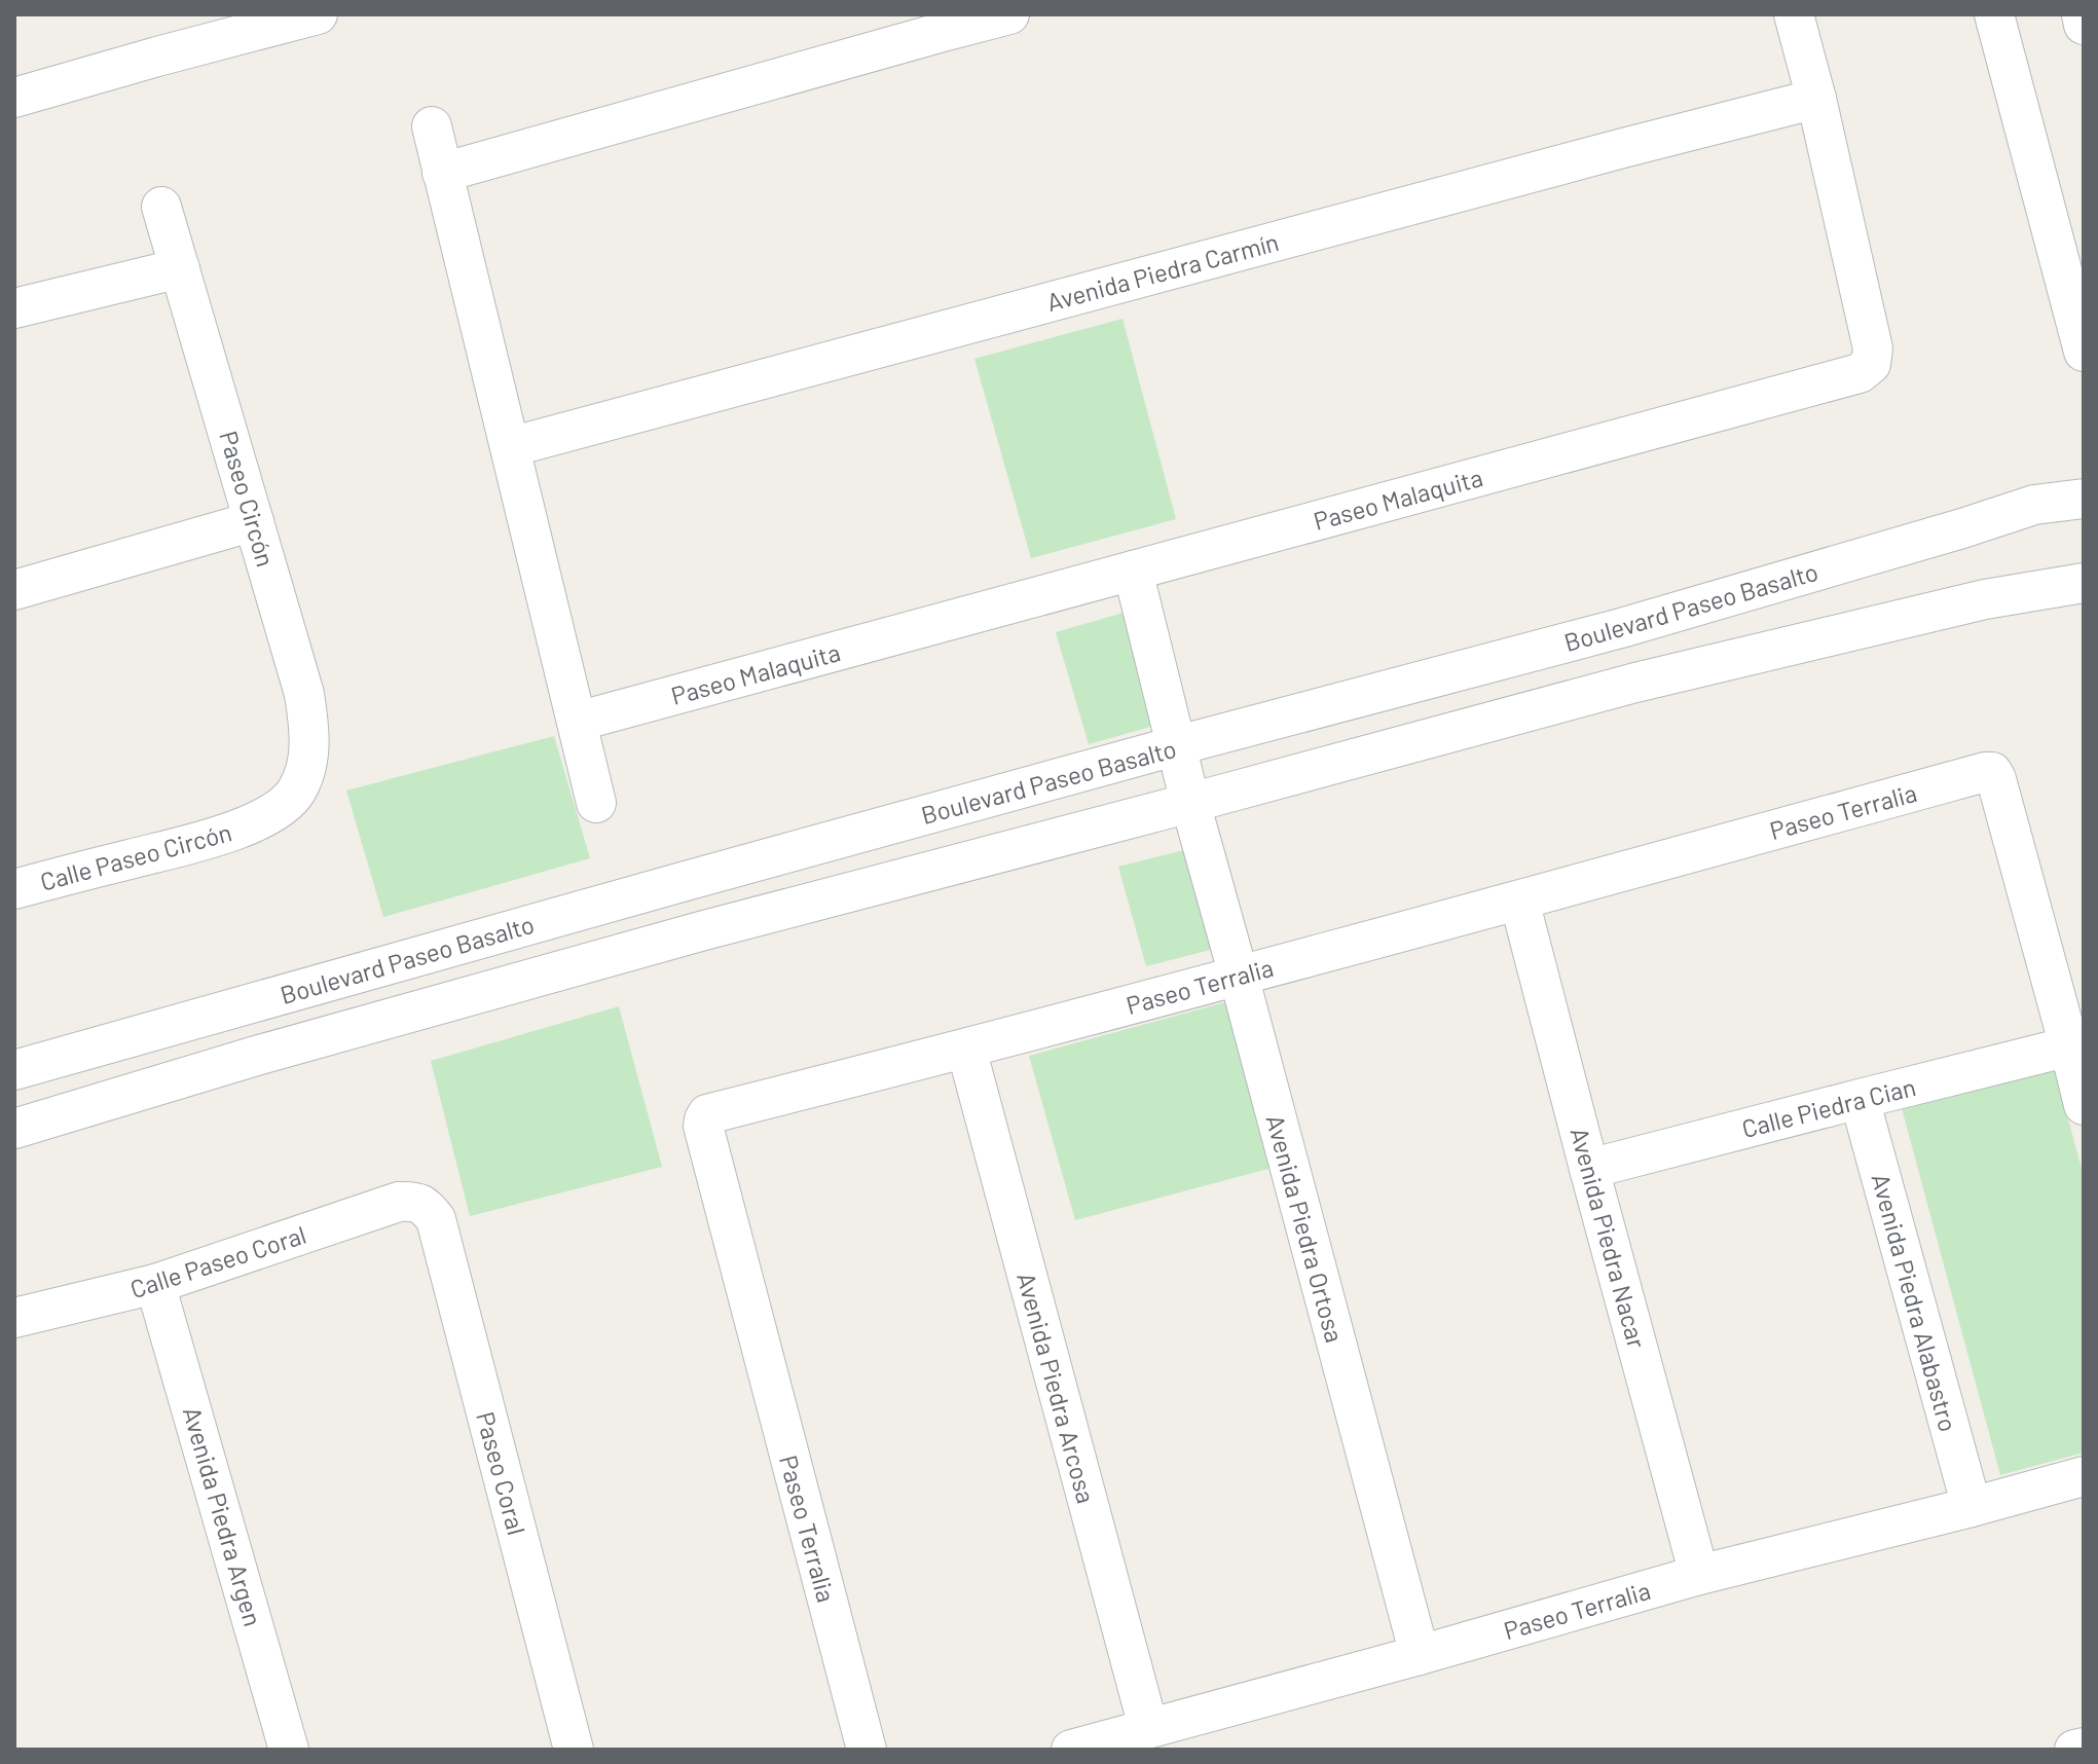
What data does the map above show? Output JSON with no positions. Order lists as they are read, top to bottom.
{
  "streets": {
    "street": [
      "Avenida Piedra Carmín",
      "Paseo Circón",
      "Paseo Malaquita",
      "Boulevard Paseo Basalto",
      "Paseo Terralia",
      "Calle Paseo Circón",
      "Calle Piedra Cian",
      "Avenida Piedra Ortosa",
      "Avenida Piedra Nacar",
      "Calle Paseo Coral",
      "Avenida Piedra Alabastro",
      "Avenida Piedra Arcosa",
      "Paseo Coral",
      "Avenida Piedra Argen"
    ]
  },
  "crossings": [
    ["Avenida Piedra Carmín", "Paseo Malaquita"],
    ["Paseo Circón", "Calle Paseo Circón"],
    ["Paseo Malaquita", "Avenida Piedra Ortosa"],
    ["Boulevard Paseo Basalto", "Avenida Piedra Ortosa"],
    ["Paseo Terralia", "Calle Piedra Cian"],
    ["Paseo Terralia", "Avenida Piedra Ortosa"],
    ["Paseo Terralia", "Avenida Piedra Nacar"],
    ["Paseo Terralia", "Avenida Piedra Alabastro"],
    ["Paseo Terralia", "Avenida Piedra Arcosa"],
    ["Calle Piedra Cian", "Avenida Piedra Nacar"],
    ["Calle Piedra Cian", "Avenida Piedra Alabastro"],
    ["Calle Paseo Coral", "Paseo Coral"],
    ["Calle Paseo Coral", "Avenida Piedra Argen"]
  ]
}
